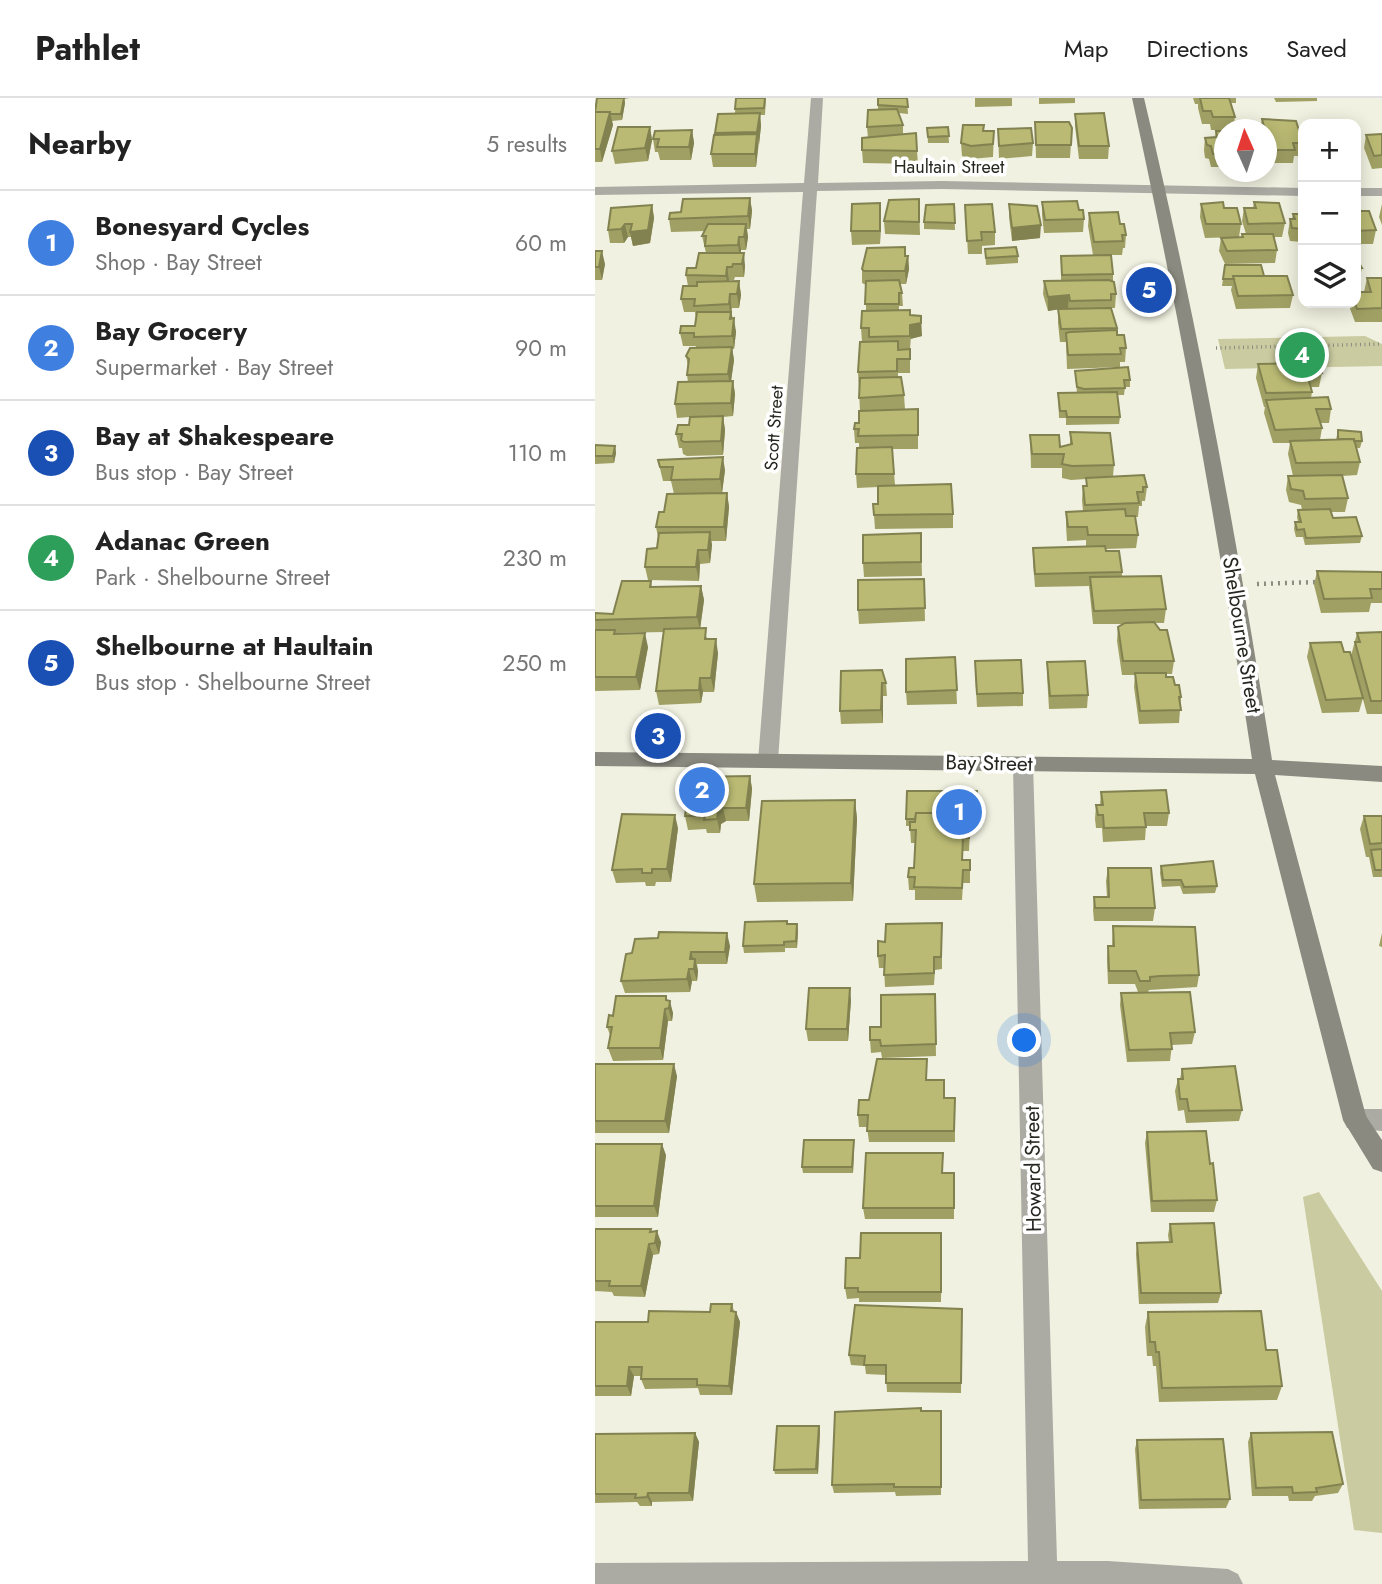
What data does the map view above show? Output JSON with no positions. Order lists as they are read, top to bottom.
{
  "streets": {
    "main road": ["Shelbourne Street", "Bay Street"],
    "street": ["Haultain Street", "Scott Street", "Howard Street"]
  },
  "crossings": [
    ["Haultain Street", "Scott Street"],
    ["Haultain Street", "Shelbourne Street"],
    ["Scott Street", "Bay Street"],
    ["Shelbourne Street", "Bay Street"],
    ["Bay Street", "Howard Street"]
  ],
  "north": "top",
  "page": {
    "header": "Pathlet",
    "nav": ["Map", "Directions", "Saved"],
    "heading": ["Nearby", "5 results"],
    "map_buttons": ["+", "−"],
    "list": [
      {
        "mark": "1",
        "name": "Bonesyard Cycles",
        "note": "Shop · Bay Street",
        "value": "60 m"
      },
      {
        "mark": "2",
        "name": "Bay Grocery",
        "note": "Supermarket · Bay Street",
        "value": "90 m"
      },
      {
        "mark": "3",
        "name": "Bay at Shakespeare",
        "note": "Bus stop · Bay Street",
        "value": "110 m"
      },
      {
        "mark": "4",
        "name": "Adanac Green",
        "note": "Park · Shelbourne Street",
        "value": "230 m"
      },
      {
        "mark": "5",
        "name": "Shelbourne at Haultain",
        "note": "Bus stop · Shelbourne Street",
        "value": "250 m"
      }
    ],
    "pins": [
      "5",
      "4",
      "3",
      "2",
      "1"
    ]
  }
}
